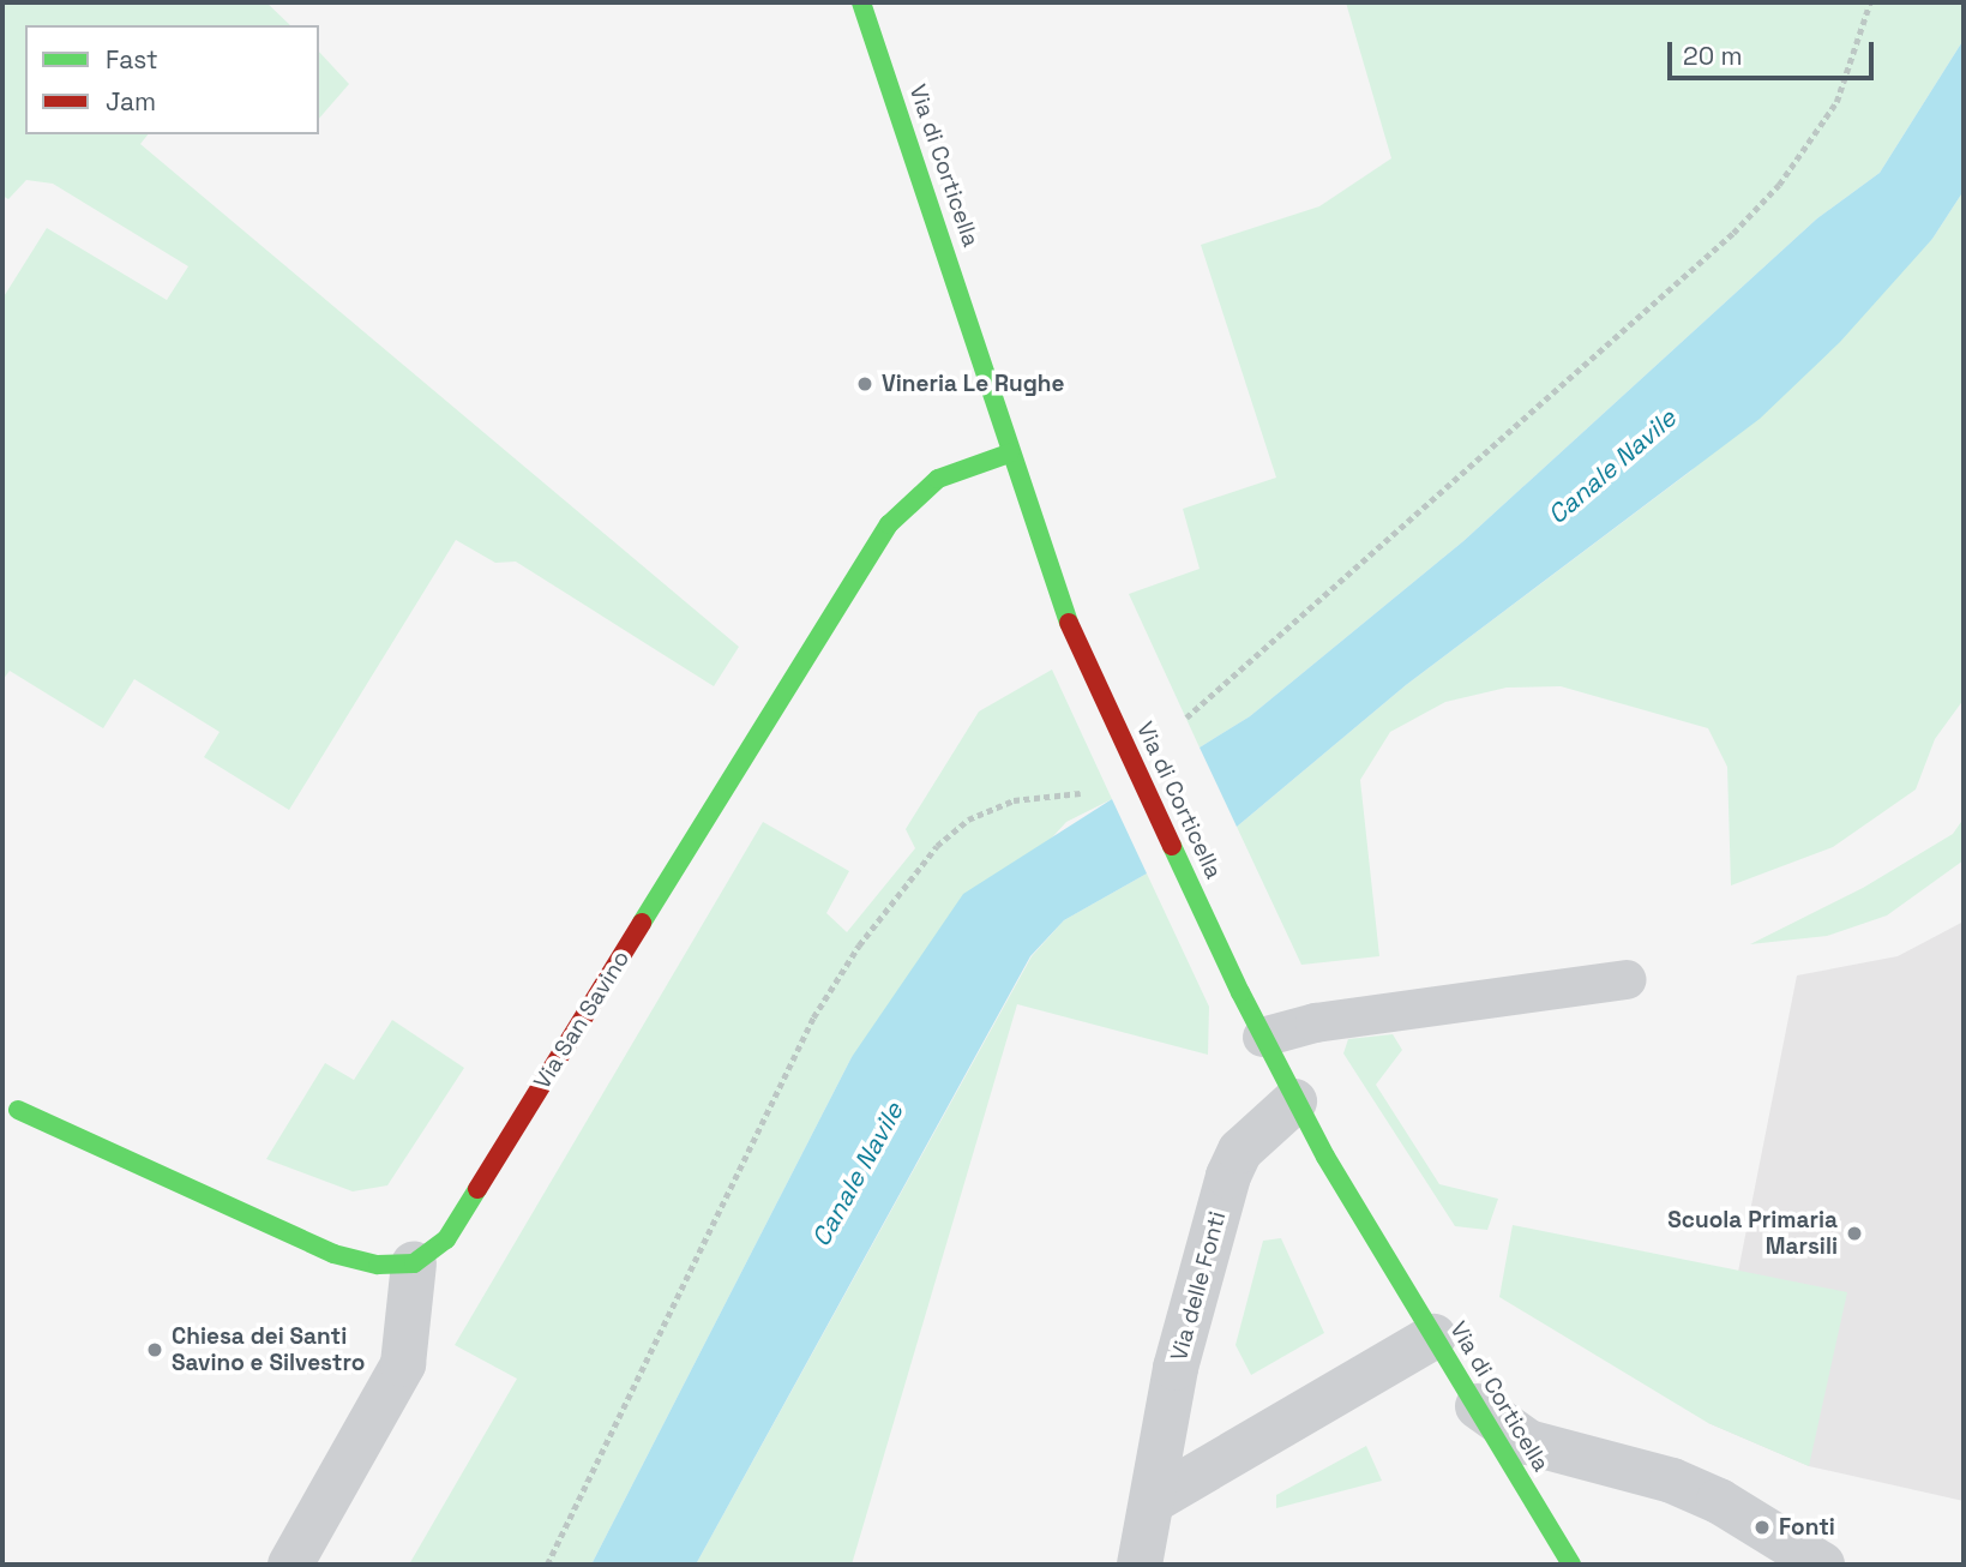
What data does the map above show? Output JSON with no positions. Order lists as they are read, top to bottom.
{
  "streets": {
    "street": ["Via di Corticella", "Via San Savino", "Via delle Fonti"]
  },
  "crossings": [
    ["Via di Corticella", "Via San Savino"],
    ["Via di Corticella", "Via delle Fonti"]
  ],
  "water": ["Canale Navile"],
  "places": [
    "Vineria Le Rughe",
    "Scuola Primaria Marsili",
    "Chiesa dei Santi Savino e Silvestro",
    "Fonti"
  ],
  "legend": ["Fast", "Jam"],
  "scale_bar": "20 m"
}
